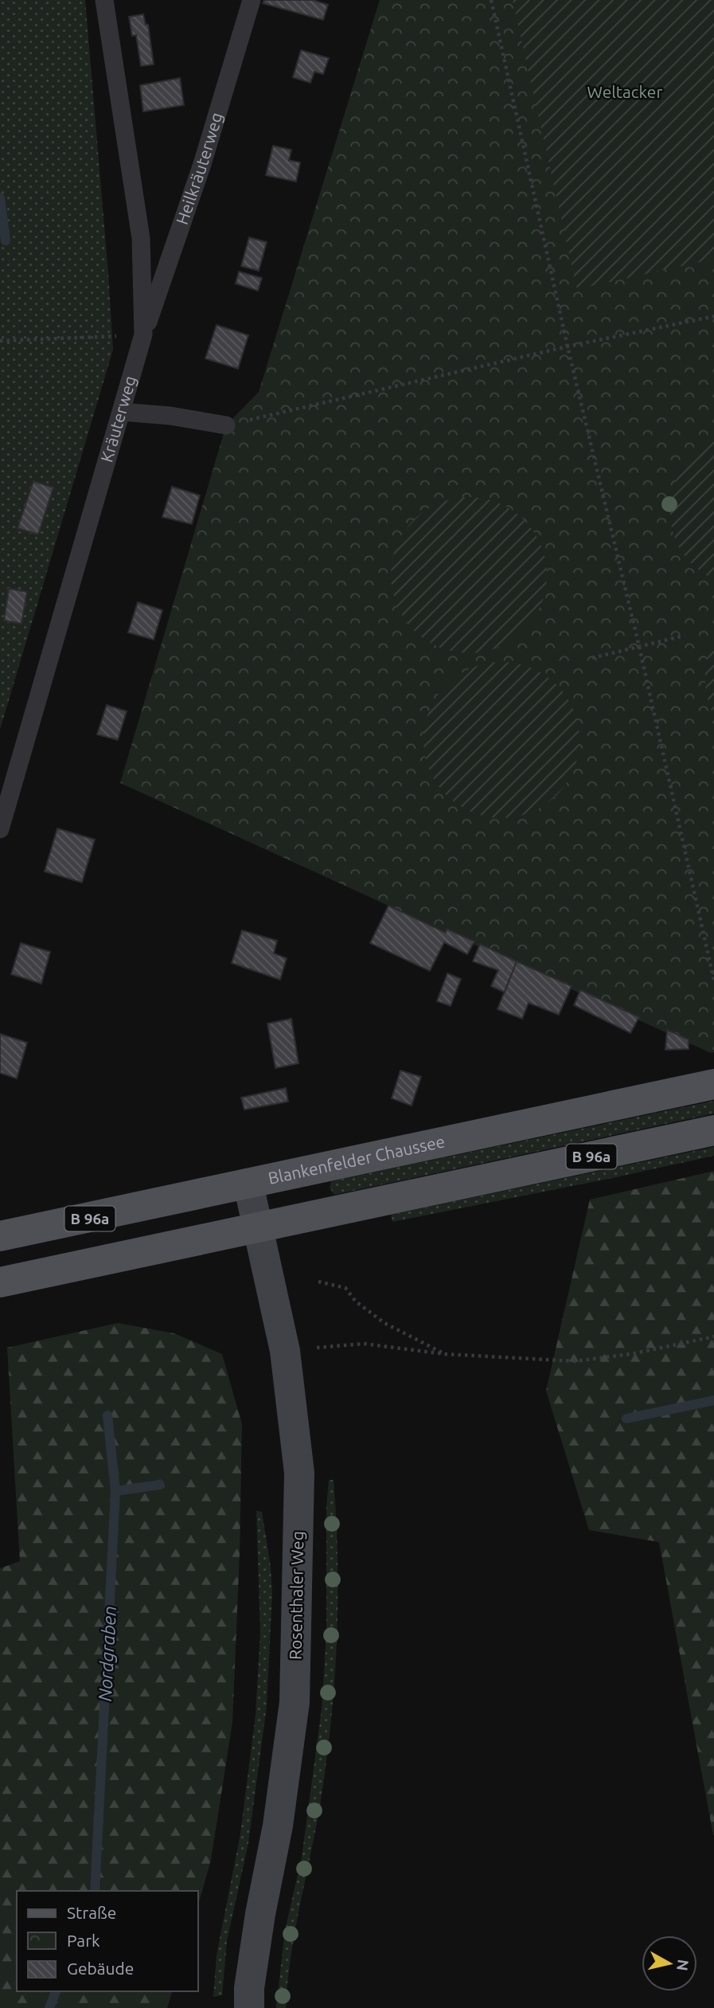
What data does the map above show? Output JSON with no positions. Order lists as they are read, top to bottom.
{
  "streets": {
    "main road": ["B 96a", "Blankenfelder Chaussee", "Rosenthaler Weg"],
    "lane": ["Heilkräuterweg", "Kräuterweg"]
  },
  "crossings": [
    ["Heilkräuterweg", "Kräuterweg"],
    ["B 96a", "Rosenthaler Weg"],
    ["Blankenfelder Chaussee", "Rosenthaler Weg"]
  ],
  "water": ["Nordgraben"],
  "parks": ["Weltacker"],
  "legend": ["Straße", "Park", "Gebäude"],
  "north": "right"
}
